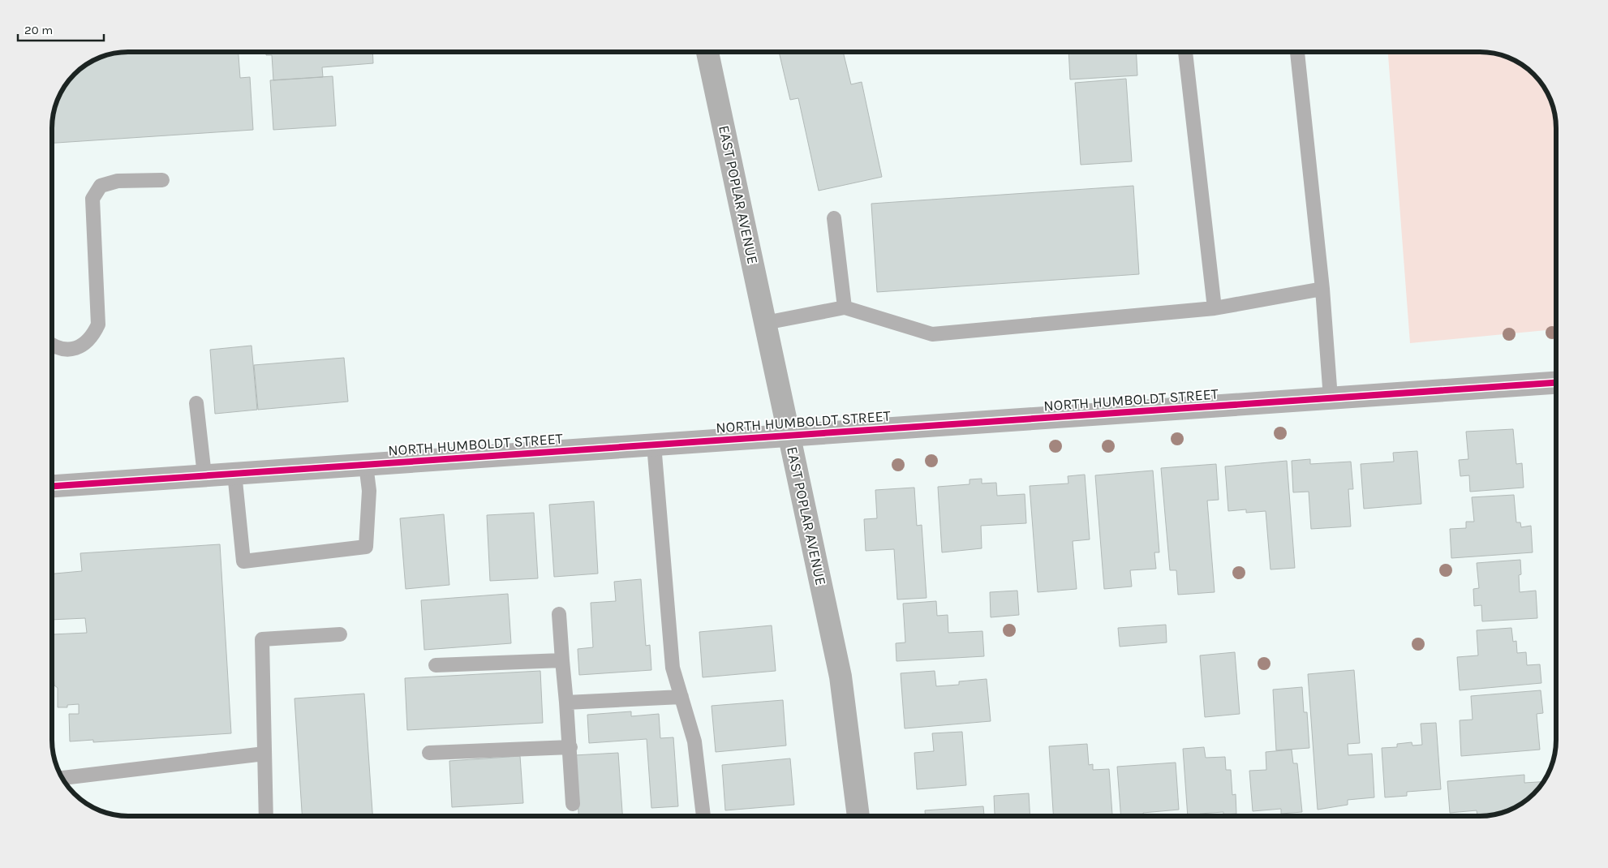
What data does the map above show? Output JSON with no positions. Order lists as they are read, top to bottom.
{
  "streets": {
    "main road": ["EAST POPLAR AVENUE"],
    "street": ["NORTH HUMBOLDT STREET"]
  },
  "crossings": [
    ["EAST POPLAR AVENUE", "NORTH HUMBOLDT STREET"]
  ],
  "scale_bar": "20 m"
}
